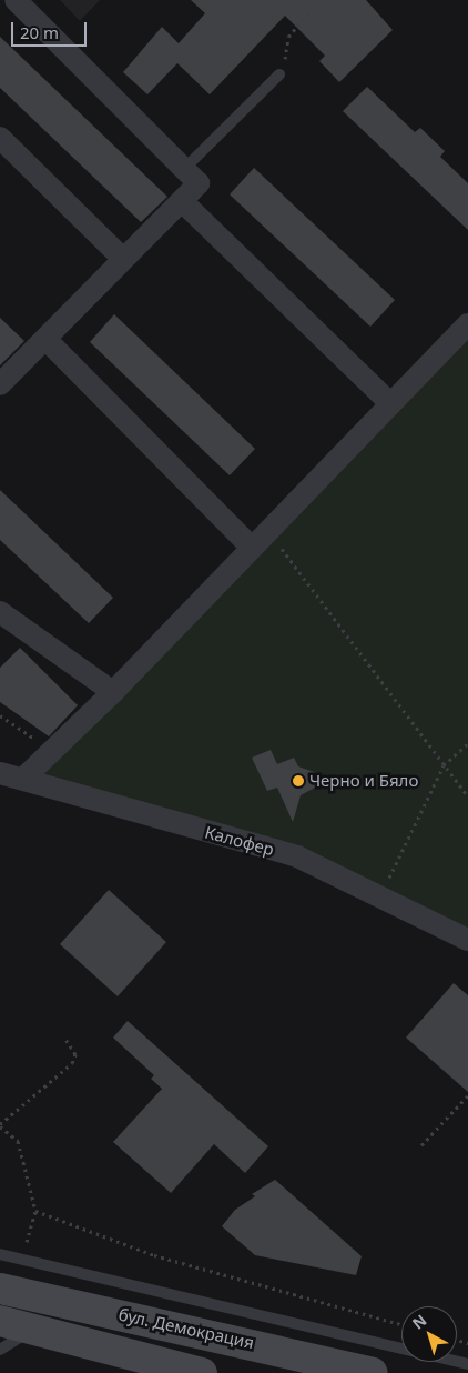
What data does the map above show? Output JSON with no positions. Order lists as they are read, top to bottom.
{
  "streets": {
    "main road": ["бул. Демокрация"],
    "street": ["Калофер"]
  },
  "places": ["Черно и Бяло"],
  "scale_bar": "20 m",
  "north": "top left"
}
